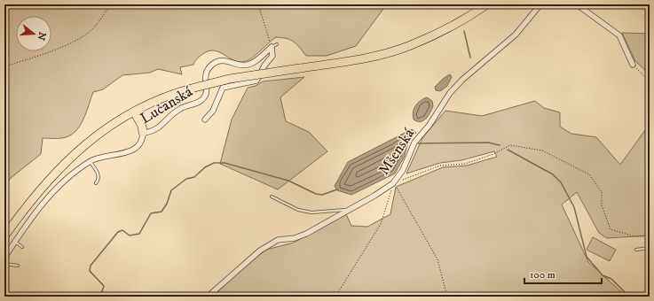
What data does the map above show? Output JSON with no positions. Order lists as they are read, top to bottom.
{
  "streets": {
    "street": ["Lučanská", "Mšenská"]
  },
  "scale_bar": "100 m",
  "north": "right"
}
